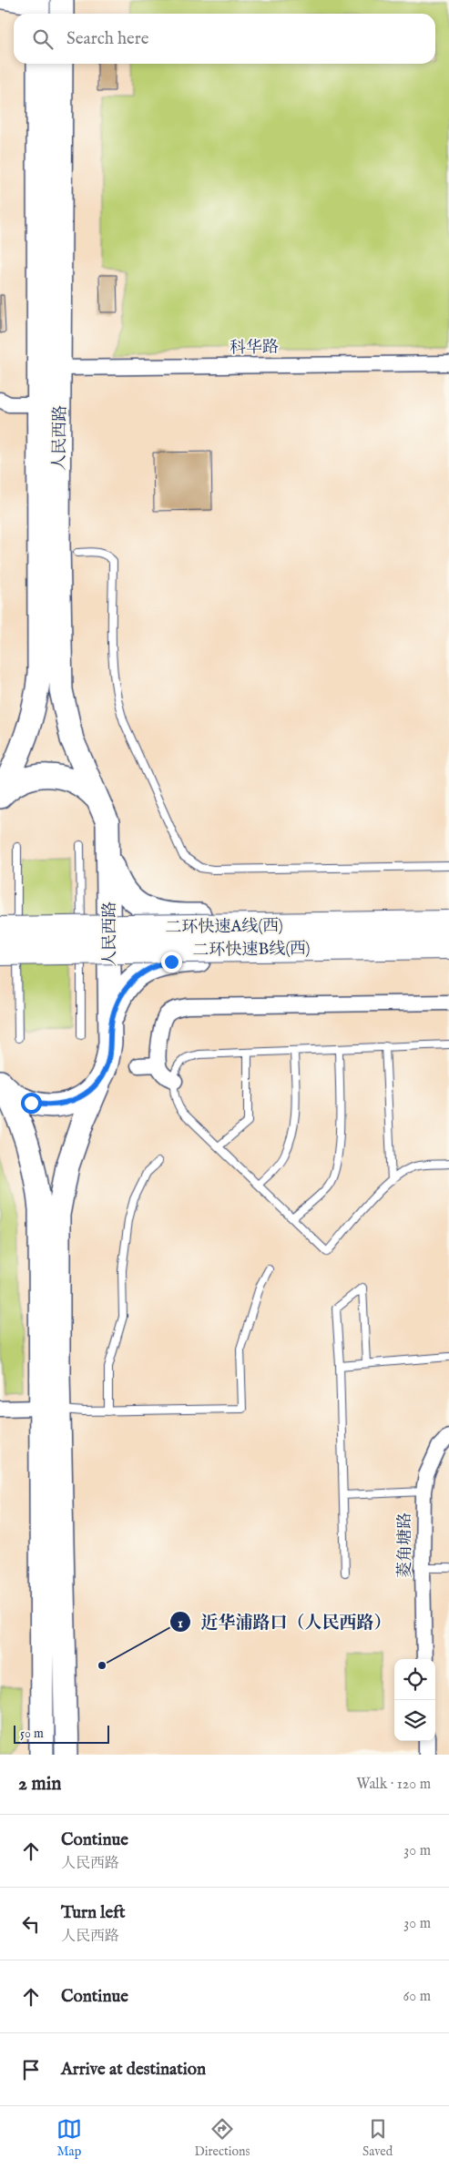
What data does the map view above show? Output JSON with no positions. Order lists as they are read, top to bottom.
{
  "streets": {
    "highway": ["二环快速A线(西)", "二环快速B线(西)"],
    "main road": ["人民西路"],
    "street": ["科华路", "菱角塘路"]
  },
  "crossings": [
    ["科华路", "人民西路"],
    ["二环快速A线(西)", "二环快速B线(西)"]
  ],
  "places": ["近华浦路口（人民西路）"],
  "scale_bar": "50 m",
  "page": {
    "search": "Search here",
    "scale": "50 m",
    "heading": ["2 min", "Walk · 120 m"],
    "list": [
      ["Continue", "人民西路", "30 m"],
      ["Turn left", "人民西路", "30 m"],
      ["Continue", "60 m"],
      "Arrive at destination"
    ],
    "nav": ["Map", "Directions", "Saved"]
  }
}
